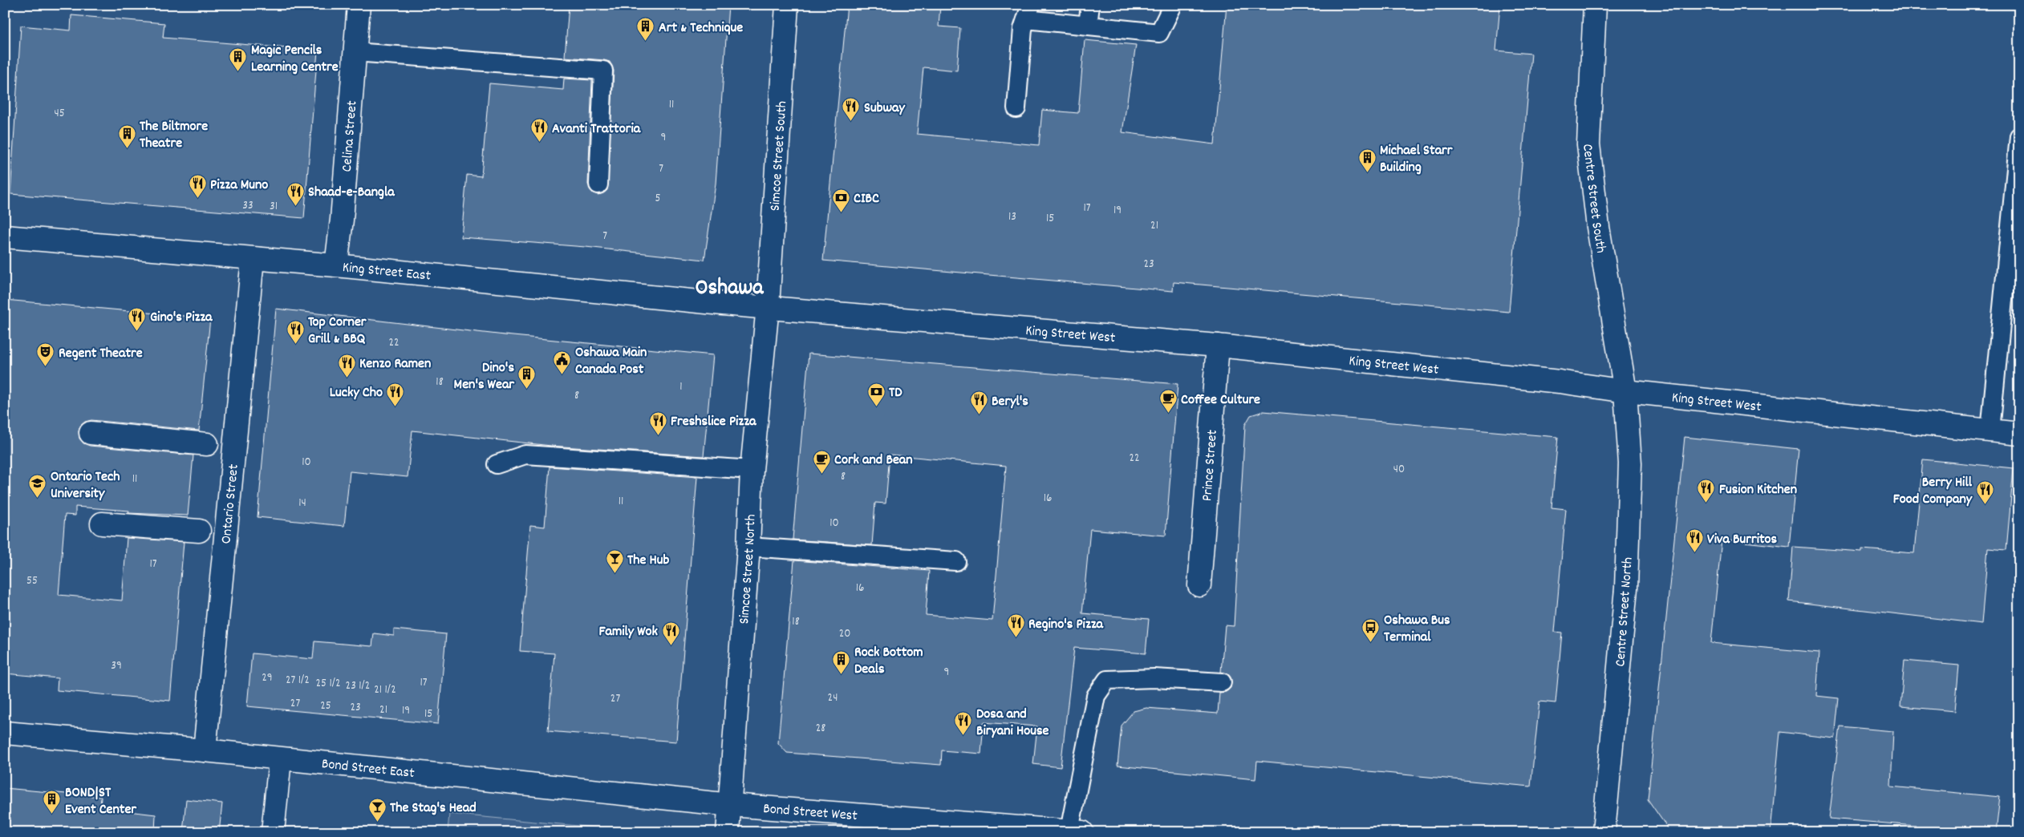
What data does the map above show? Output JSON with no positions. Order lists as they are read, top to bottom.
{
  "streets": {
    "main road": [
      "Celina Street",
      "Simcoe Street South",
      "Centre Street South",
      "King Street East",
      "King Street West",
      "Prince Street",
      "Ontario Street",
      "Simcoe Street North",
      "Centre Street North",
      "Bond Street East",
      "Bond Street West"
    ]
  },
  "crossings": [
    ["Celina Street", "King Street East"],
    ["Simcoe Street South", "King Street East"],
    ["Simcoe Street South", "King Street West"],
    ["Simcoe Street South", "Simcoe Street North"],
    ["Centre Street South", "King Street West"],
    ["Centre Street South", "Centre Street North"],
    ["King Street East", "King Street West"],
    ["King Street East", "Ontario Street"],
    ["King Street East", "Simcoe Street North"],
    ["King Street West", "Prince Street"],
    ["King Street West", "Simcoe Street North"],
    ["King Street West", "Centre Street North"],
    ["Ontario Street", "Bond Street East"],
    ["Simcoe Street North", "Bond Street East"],
    ["Simcoe Street North", "Bond Street West"],
    ["Bond Street East", "Bond Street West"]
  ],
  "districts": ["Oshawa"],
  "places": {
    "building": [
      "Art & Technique",
      "Magic Pencils Learning Centre",
      "The Biltmore Theatre",
      "Michael Starr Building",
      "Dino's Men's Wear",
      "Rock Bottom Deals",
      "BOND|ST Event Center"
    ],
    "restaurant": [
      "Subway",
      "Avanti Trattoria",
      "Pizza Muno",
      "Shaad-e-Bangla",
      "Gino's Pizza",
      "Top Corner Grill & BBQ",
      "Kenzo Ramen",
      "Lucky Cho",
      "Beryl's",
      "Freshslice Pizza",
      "Fusion Kitchen",
      "Berry Hill Food Company",
      "Viva Burritos",
      "Regino's Pizza",
      "Family Wok",
      "Dosa and Biryani House"
    ],
    "bank": ["CIBC", "TD"],
    "theatre": ["Regent Theatre"],
    "public building": ["Oshawa Main Canada Post"],
    "cafe": ["Coffee Culture", "Cork and Bean"],
    "school or university": ["Ontario Tech University"],
    "bar": ["The Hub", "The Stag's Head"],
    "bus stop": ["Oshawa Bus Terminal"]
  },
  "house_numbers": [
    "11",
    "45",
    "9",
    "7",
    "5",
    "33",
    "31",
    "17",
    "19",
    "13",
    "15",
    "21",
    "7",
    "23",
    "22",
    "18",
    "1",
    "8",
    "22",
    "10",
    "40",
    "8",
    "11",
    "16",
    "11",
    "14",
    "10",
    "17",
    "55",
    "16",
    "18",
    "20",
    "39",
    "9",
    "29",
    "27 1/2",
    "17",
    "25 1/2",
    "23 1/2",
    "21 1/2",
    "24",
    "27",
    "27",
    "25",
    "23",
    "21",
    "19",
    "15",
    "28"
  ]
}
